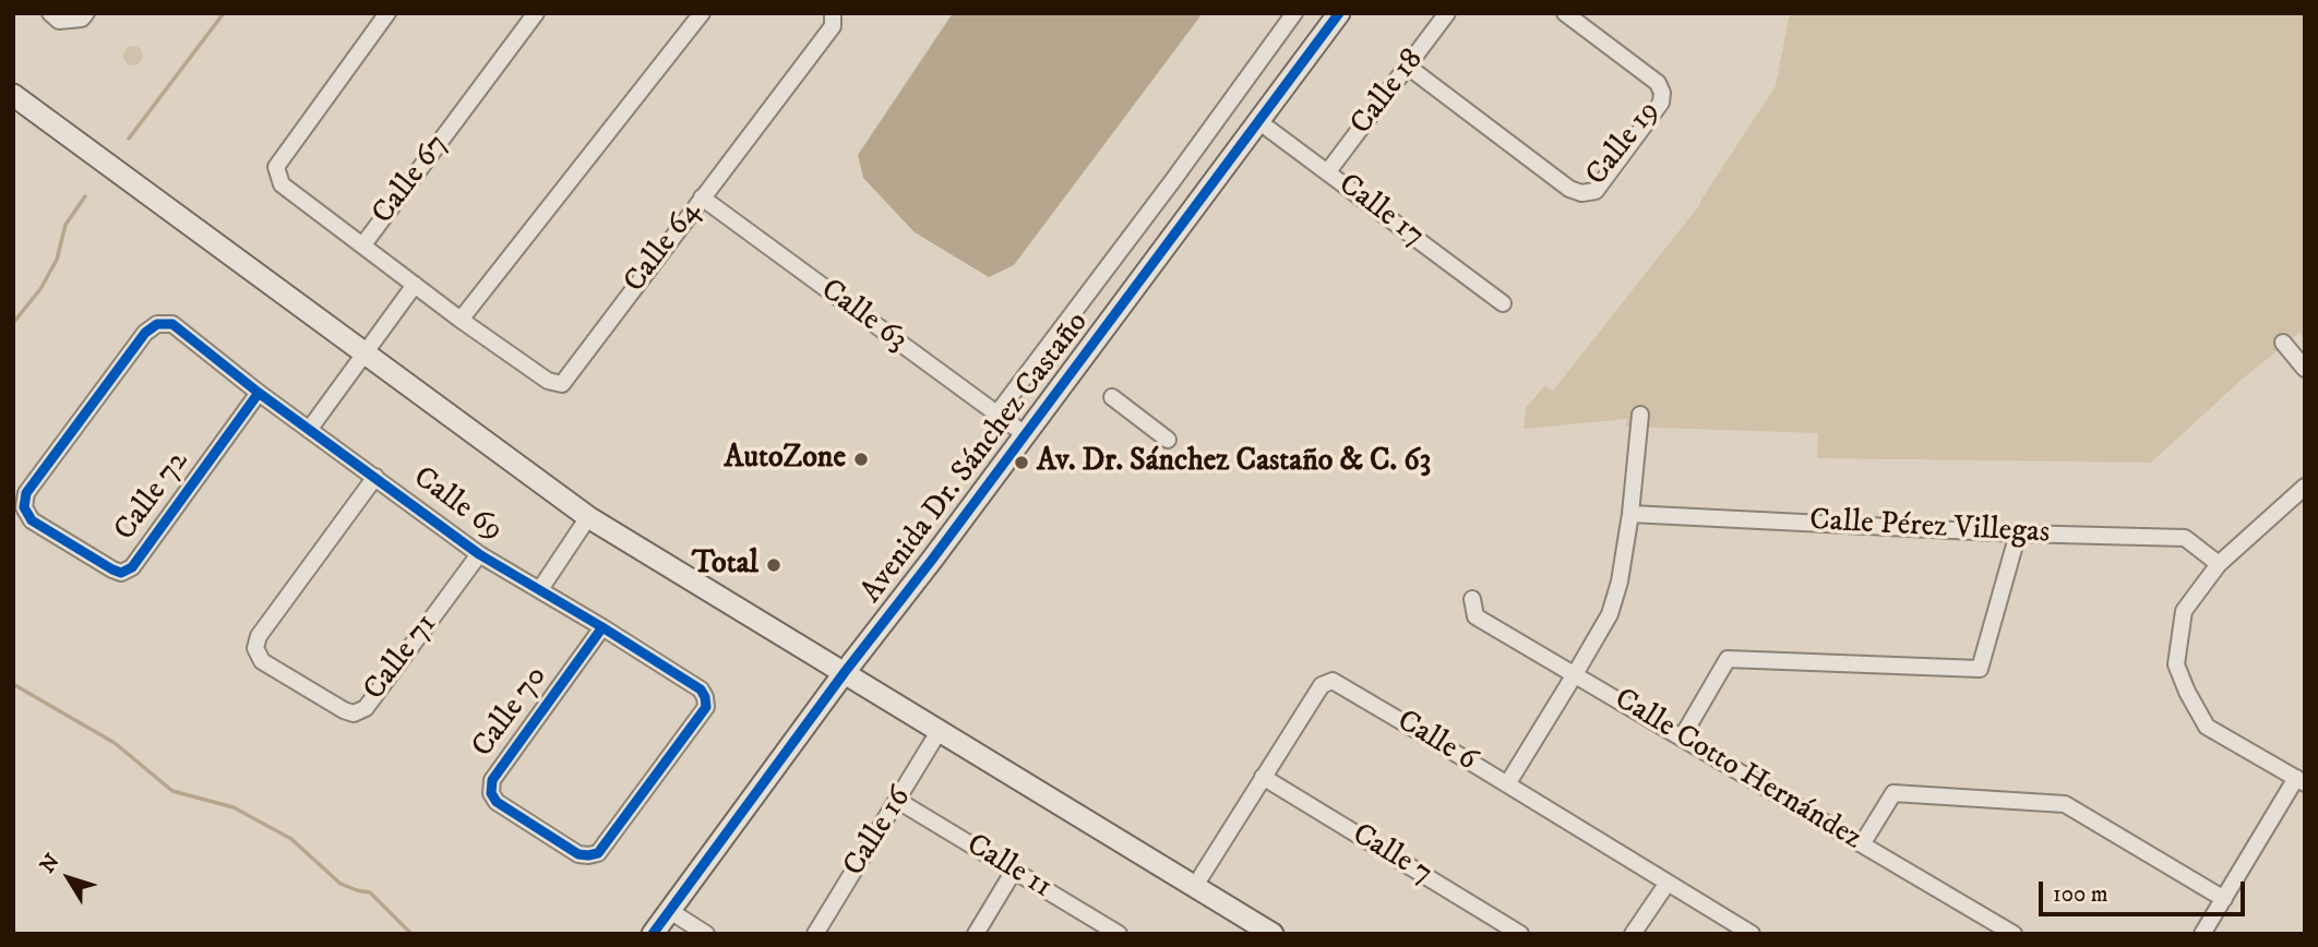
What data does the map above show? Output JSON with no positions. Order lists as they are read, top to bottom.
{
  "streets": {
    "street": [
      "Calle 18",
      "Calle 19",
      "Calle 67",
      "Calle 17",
      "Calle 64",
      "Calle 63",
      "Avenida Dr. Sánchez Castaño",
      "Calle 72",
      "Calle 69",
      "Calle Pérez Villegas",
      "Calle 71",
      "Calle 70",
      "Calle 6",
      "Calle Cotto Hernández",
      "Calle 16",
      "Calle 7",
      "Calle 11"
    ]
  },
  "crossings": [
    ["Calle 18", "Calle 19"],
    ["Calle 18", "Calle 17"],
    ["Calle 67", "Calle 64"],
    ["Calle 17", "Avenida Dr. Sánchez Castaño"],
    ["Calle 64", "Calle 63"],
    ["Calle 63", "Avenida Dr. Sánchez Castaño"],
    ["Calle 72", "Calle 69"],
    ["Calle 69", "Calle 71"],
    ["Calle 69", "Calle 70"],
    ["Calle 6", "Calle 7"],
    ["Calle 16", "Calle 11"]
  ],
  "places": ["AutoZone", "Av. Dr. Sánchez Castaño & C. 63", "Total"],
  "scale_bar": "100 m",
  "north": "top left"
}
